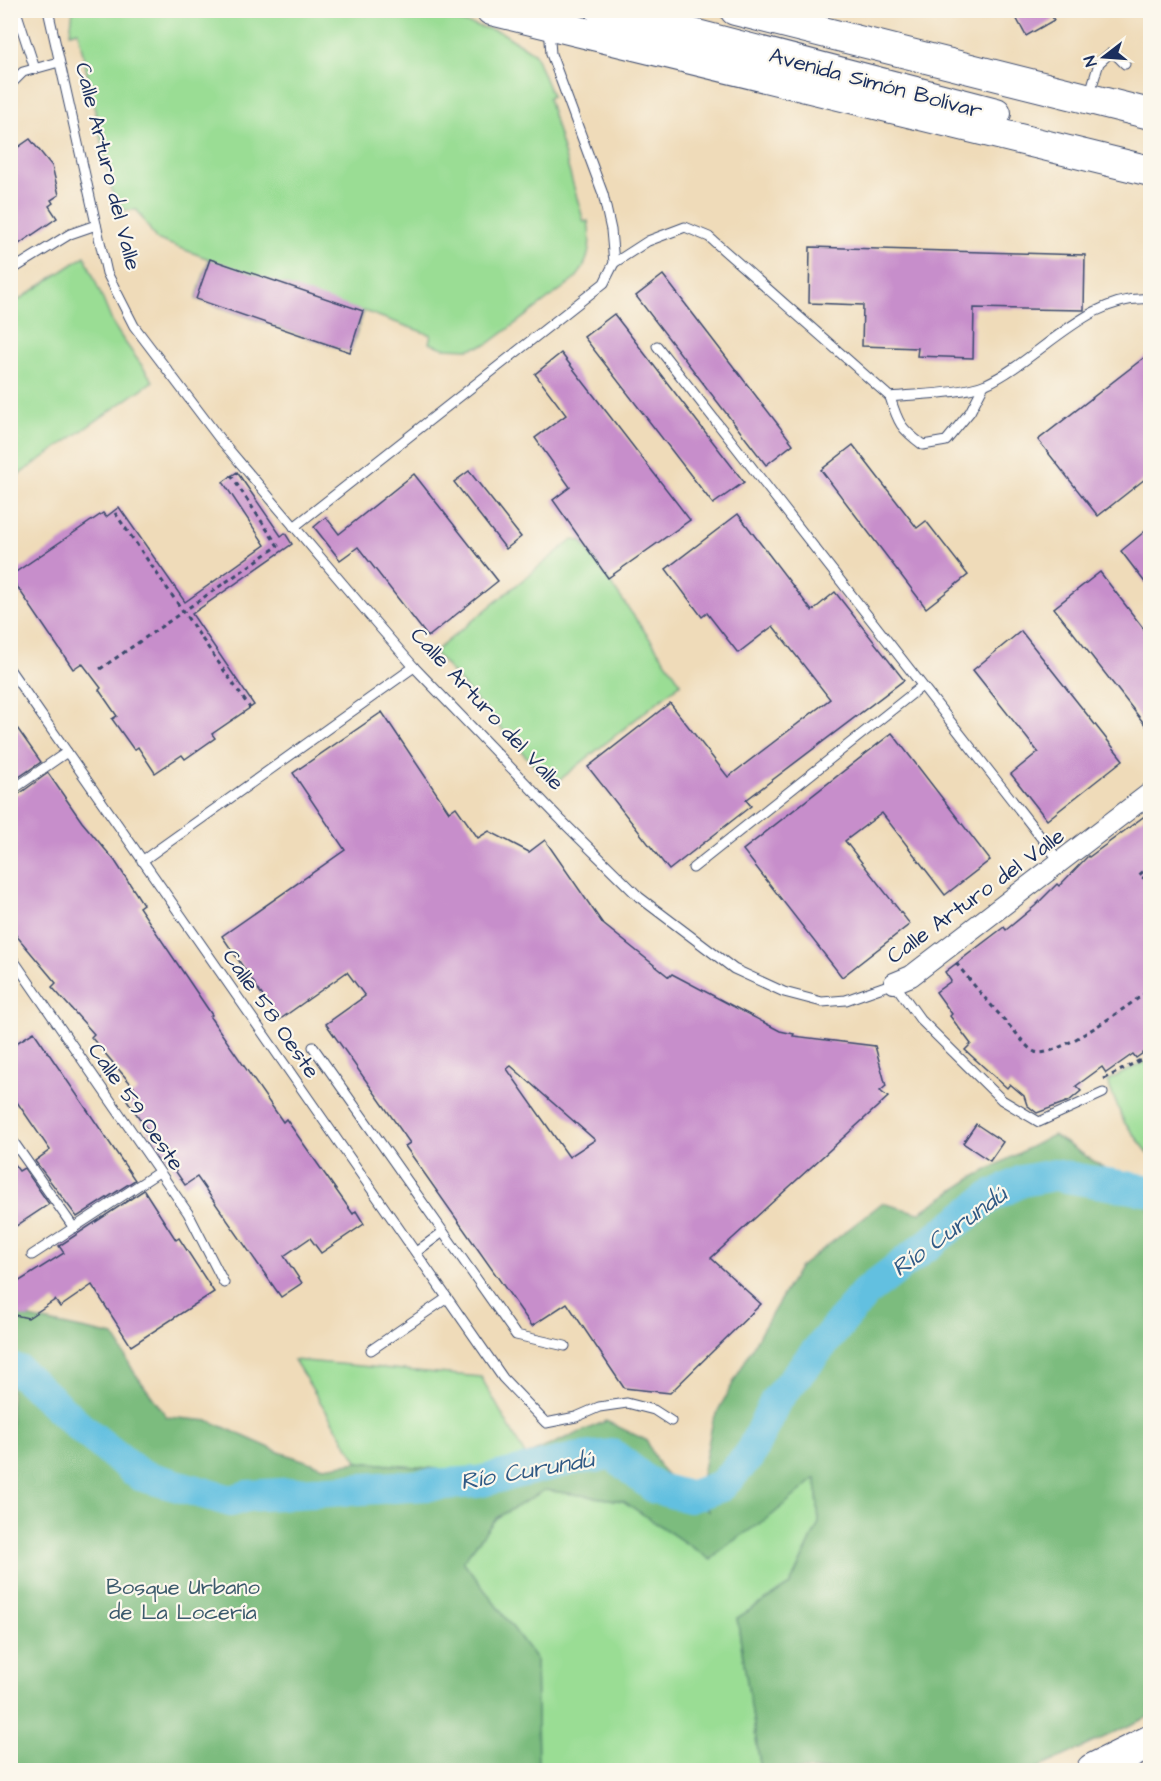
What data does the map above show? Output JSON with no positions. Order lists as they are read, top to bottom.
{
  "streets": {
    "main road": ["Avenida Simón Bolívar"],
    "street": ["Calle Arturo del Valle"],
    "lane": ["Calle 58 Oeste", "Calle 59 Oeste"]
  },
  "water": ["Río Curundú"],
  "parks": ["Bosque Urbano de La Locería"],
  "north": "left"
}
